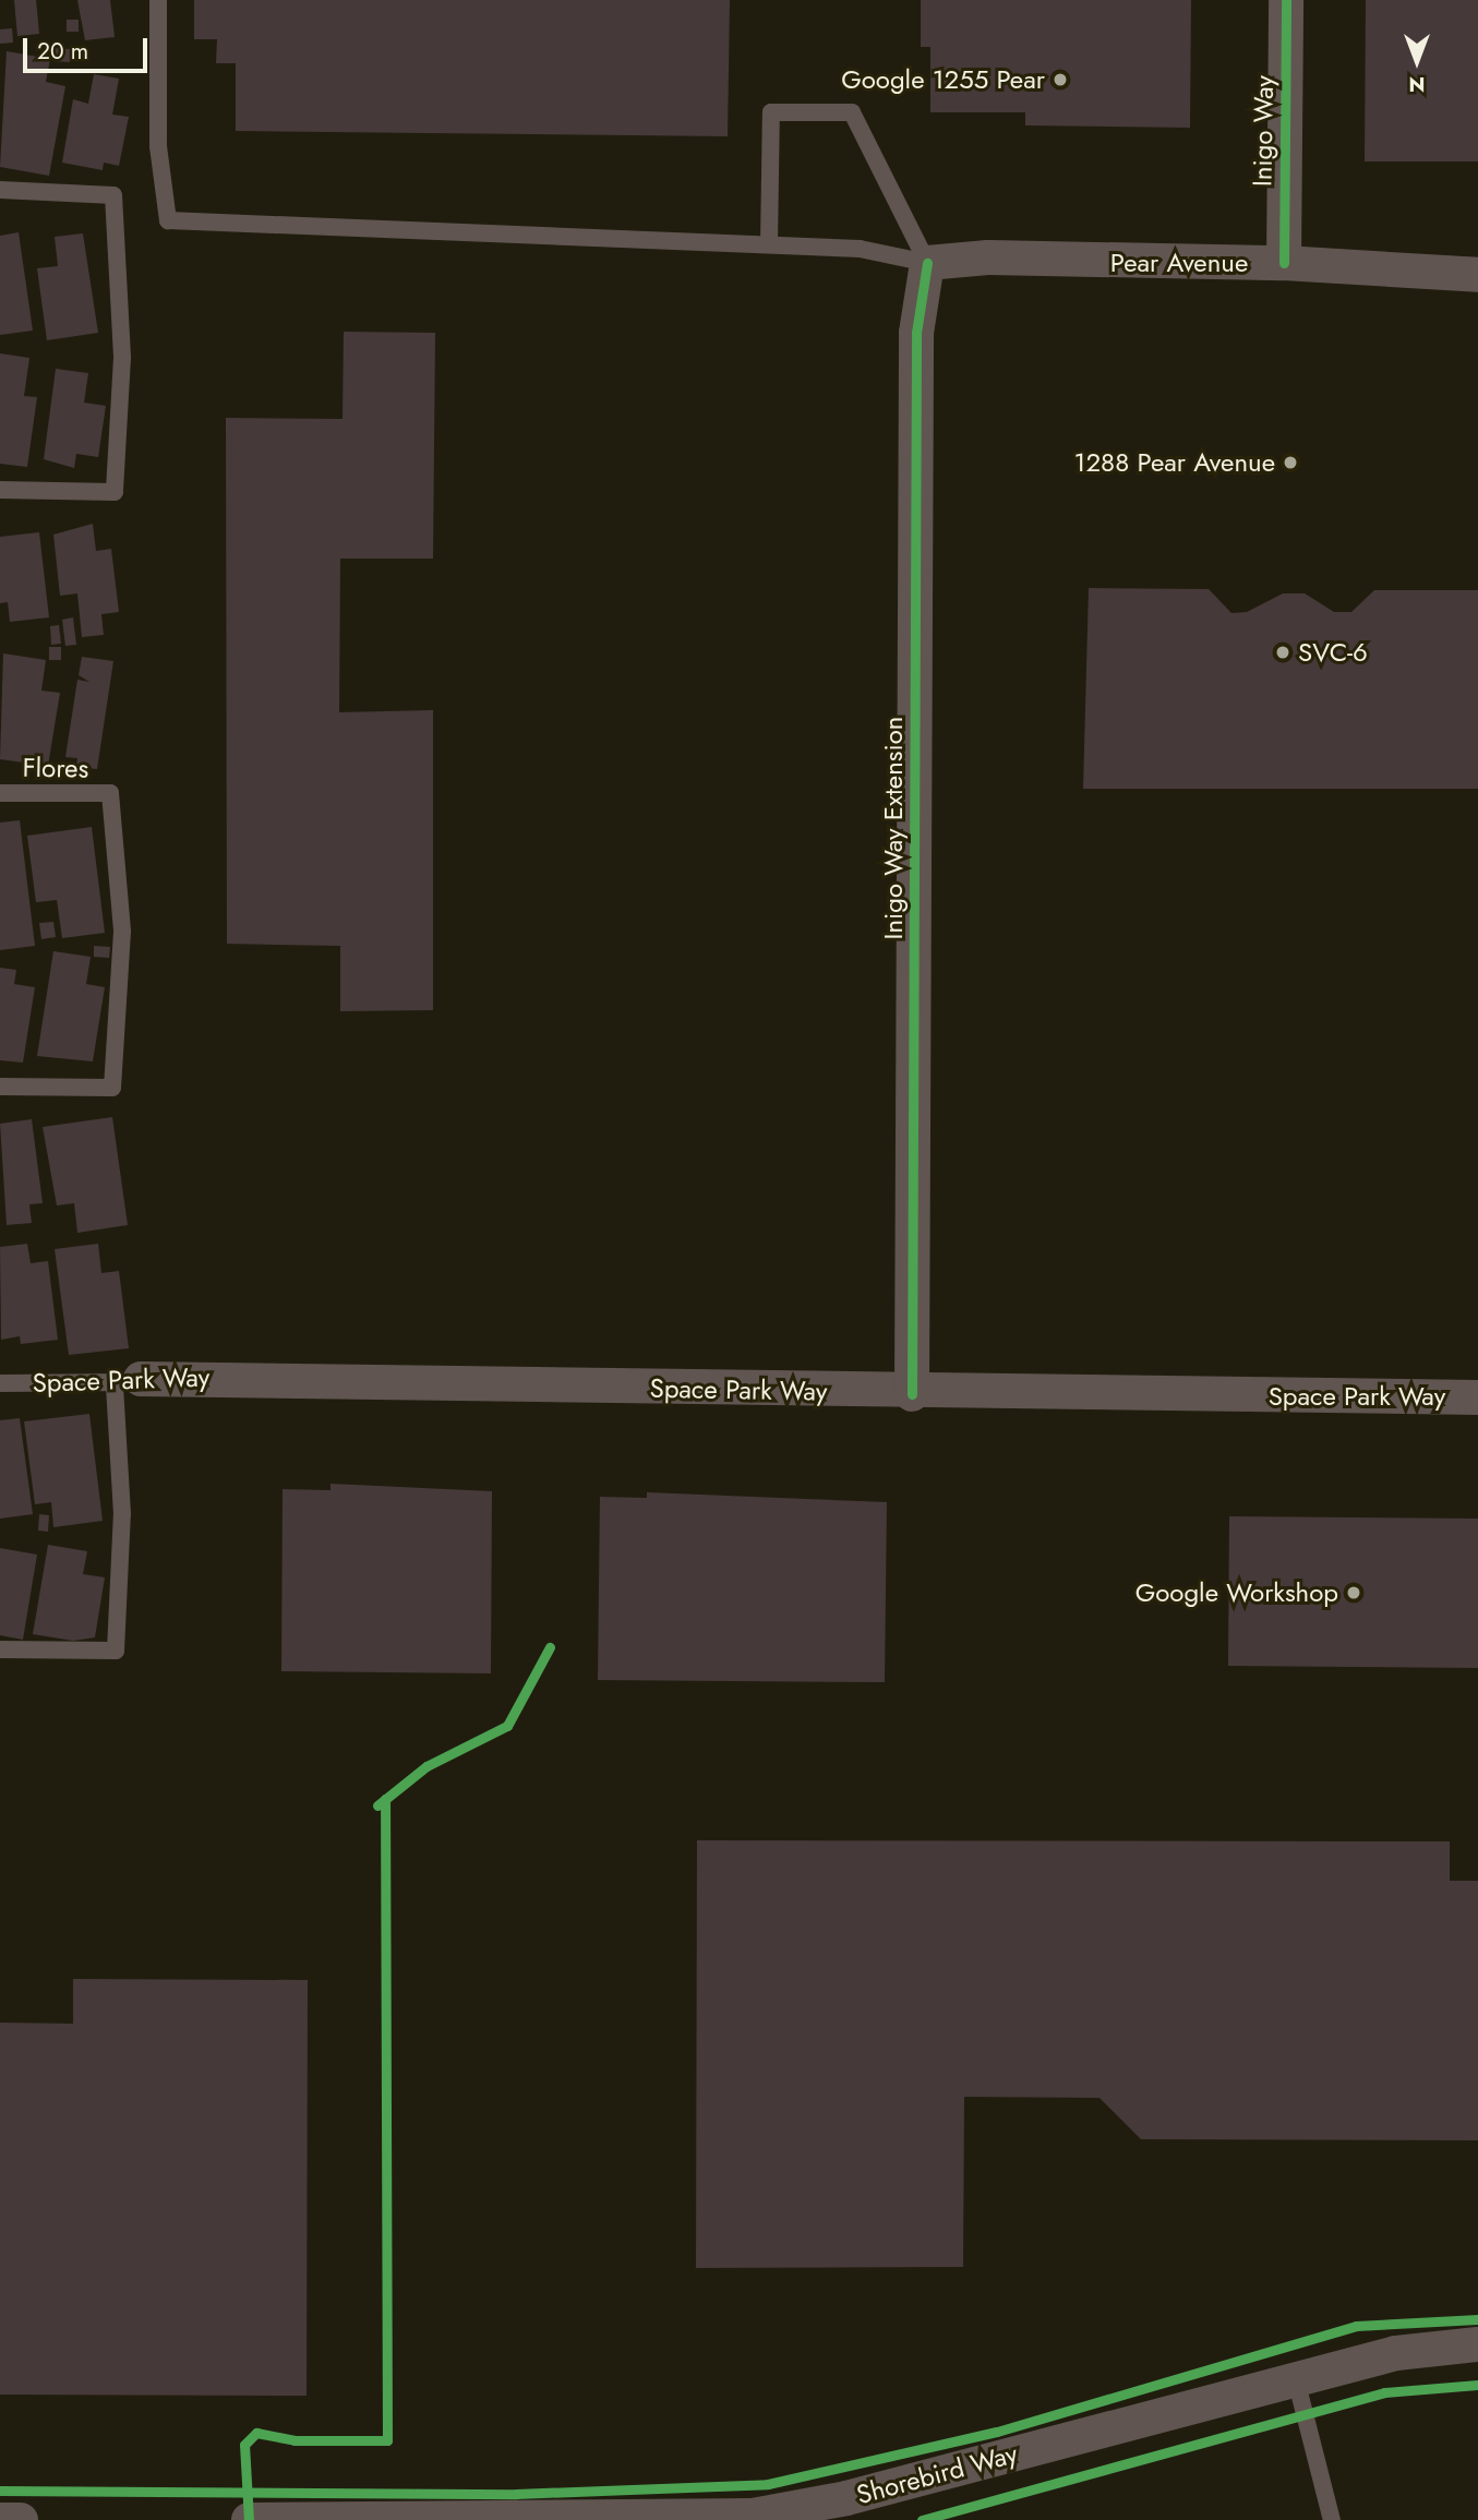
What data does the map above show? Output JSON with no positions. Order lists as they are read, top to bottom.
{
  "streets": {
    "street": [
      "Inigo Way",
      "Pear Avenue",
      "Inigo Way Extension",
      "Space Park Way",
      "Shorebird Way"
    ],
    "lane": ["Flores"]
  },
  "crossings": [
    ["Inigo Way", "Pear Avenue"],
    ["Pear Avenue", "Inigo Way Extension"],
    ["Inigo Way Extension", "Space Park Way"]
  ],
  "places": [
    "Google 1255 Pear",
    "1288 Pear Avenue",
    "SVC-6",
    "Google Workshop"
  ],
  "scale_bar": "20 m",
  "north": "bottom"
}
